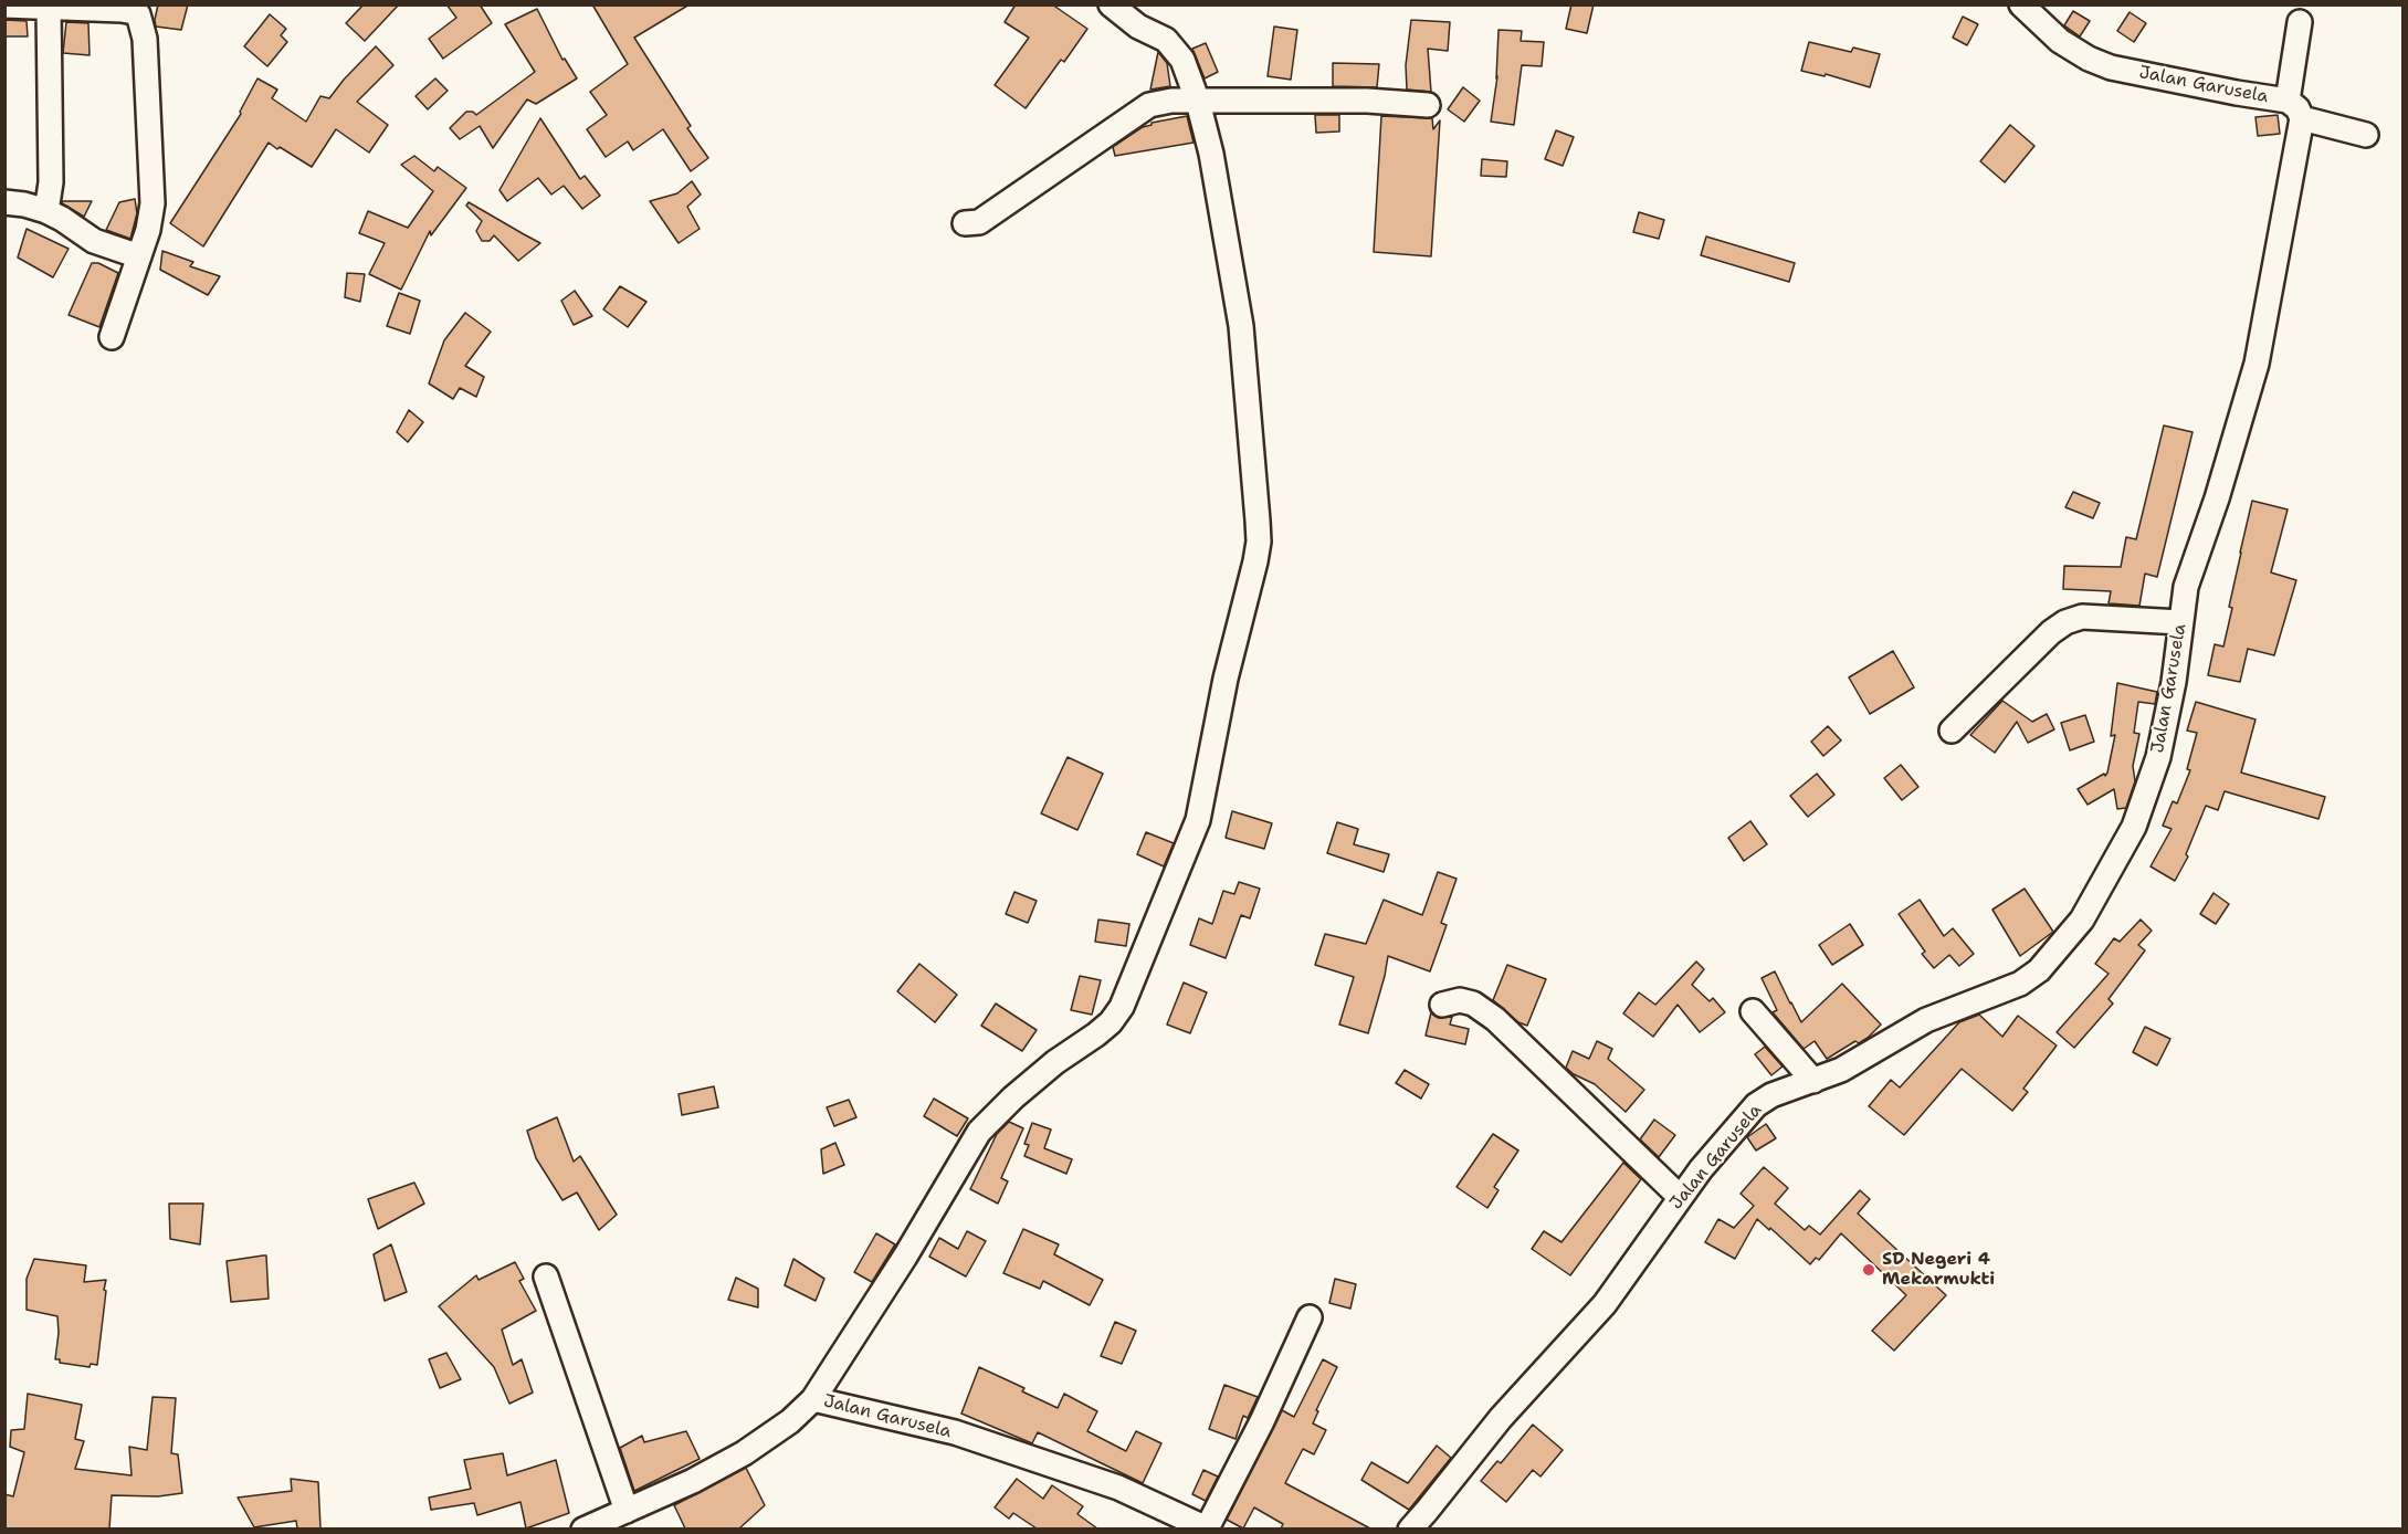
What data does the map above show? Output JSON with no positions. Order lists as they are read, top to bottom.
{
  "streets": {
    "street": ["Jalan Garusela"]
  },
  "places": ["SD Negeri 4 Mekarmukti"]
}
